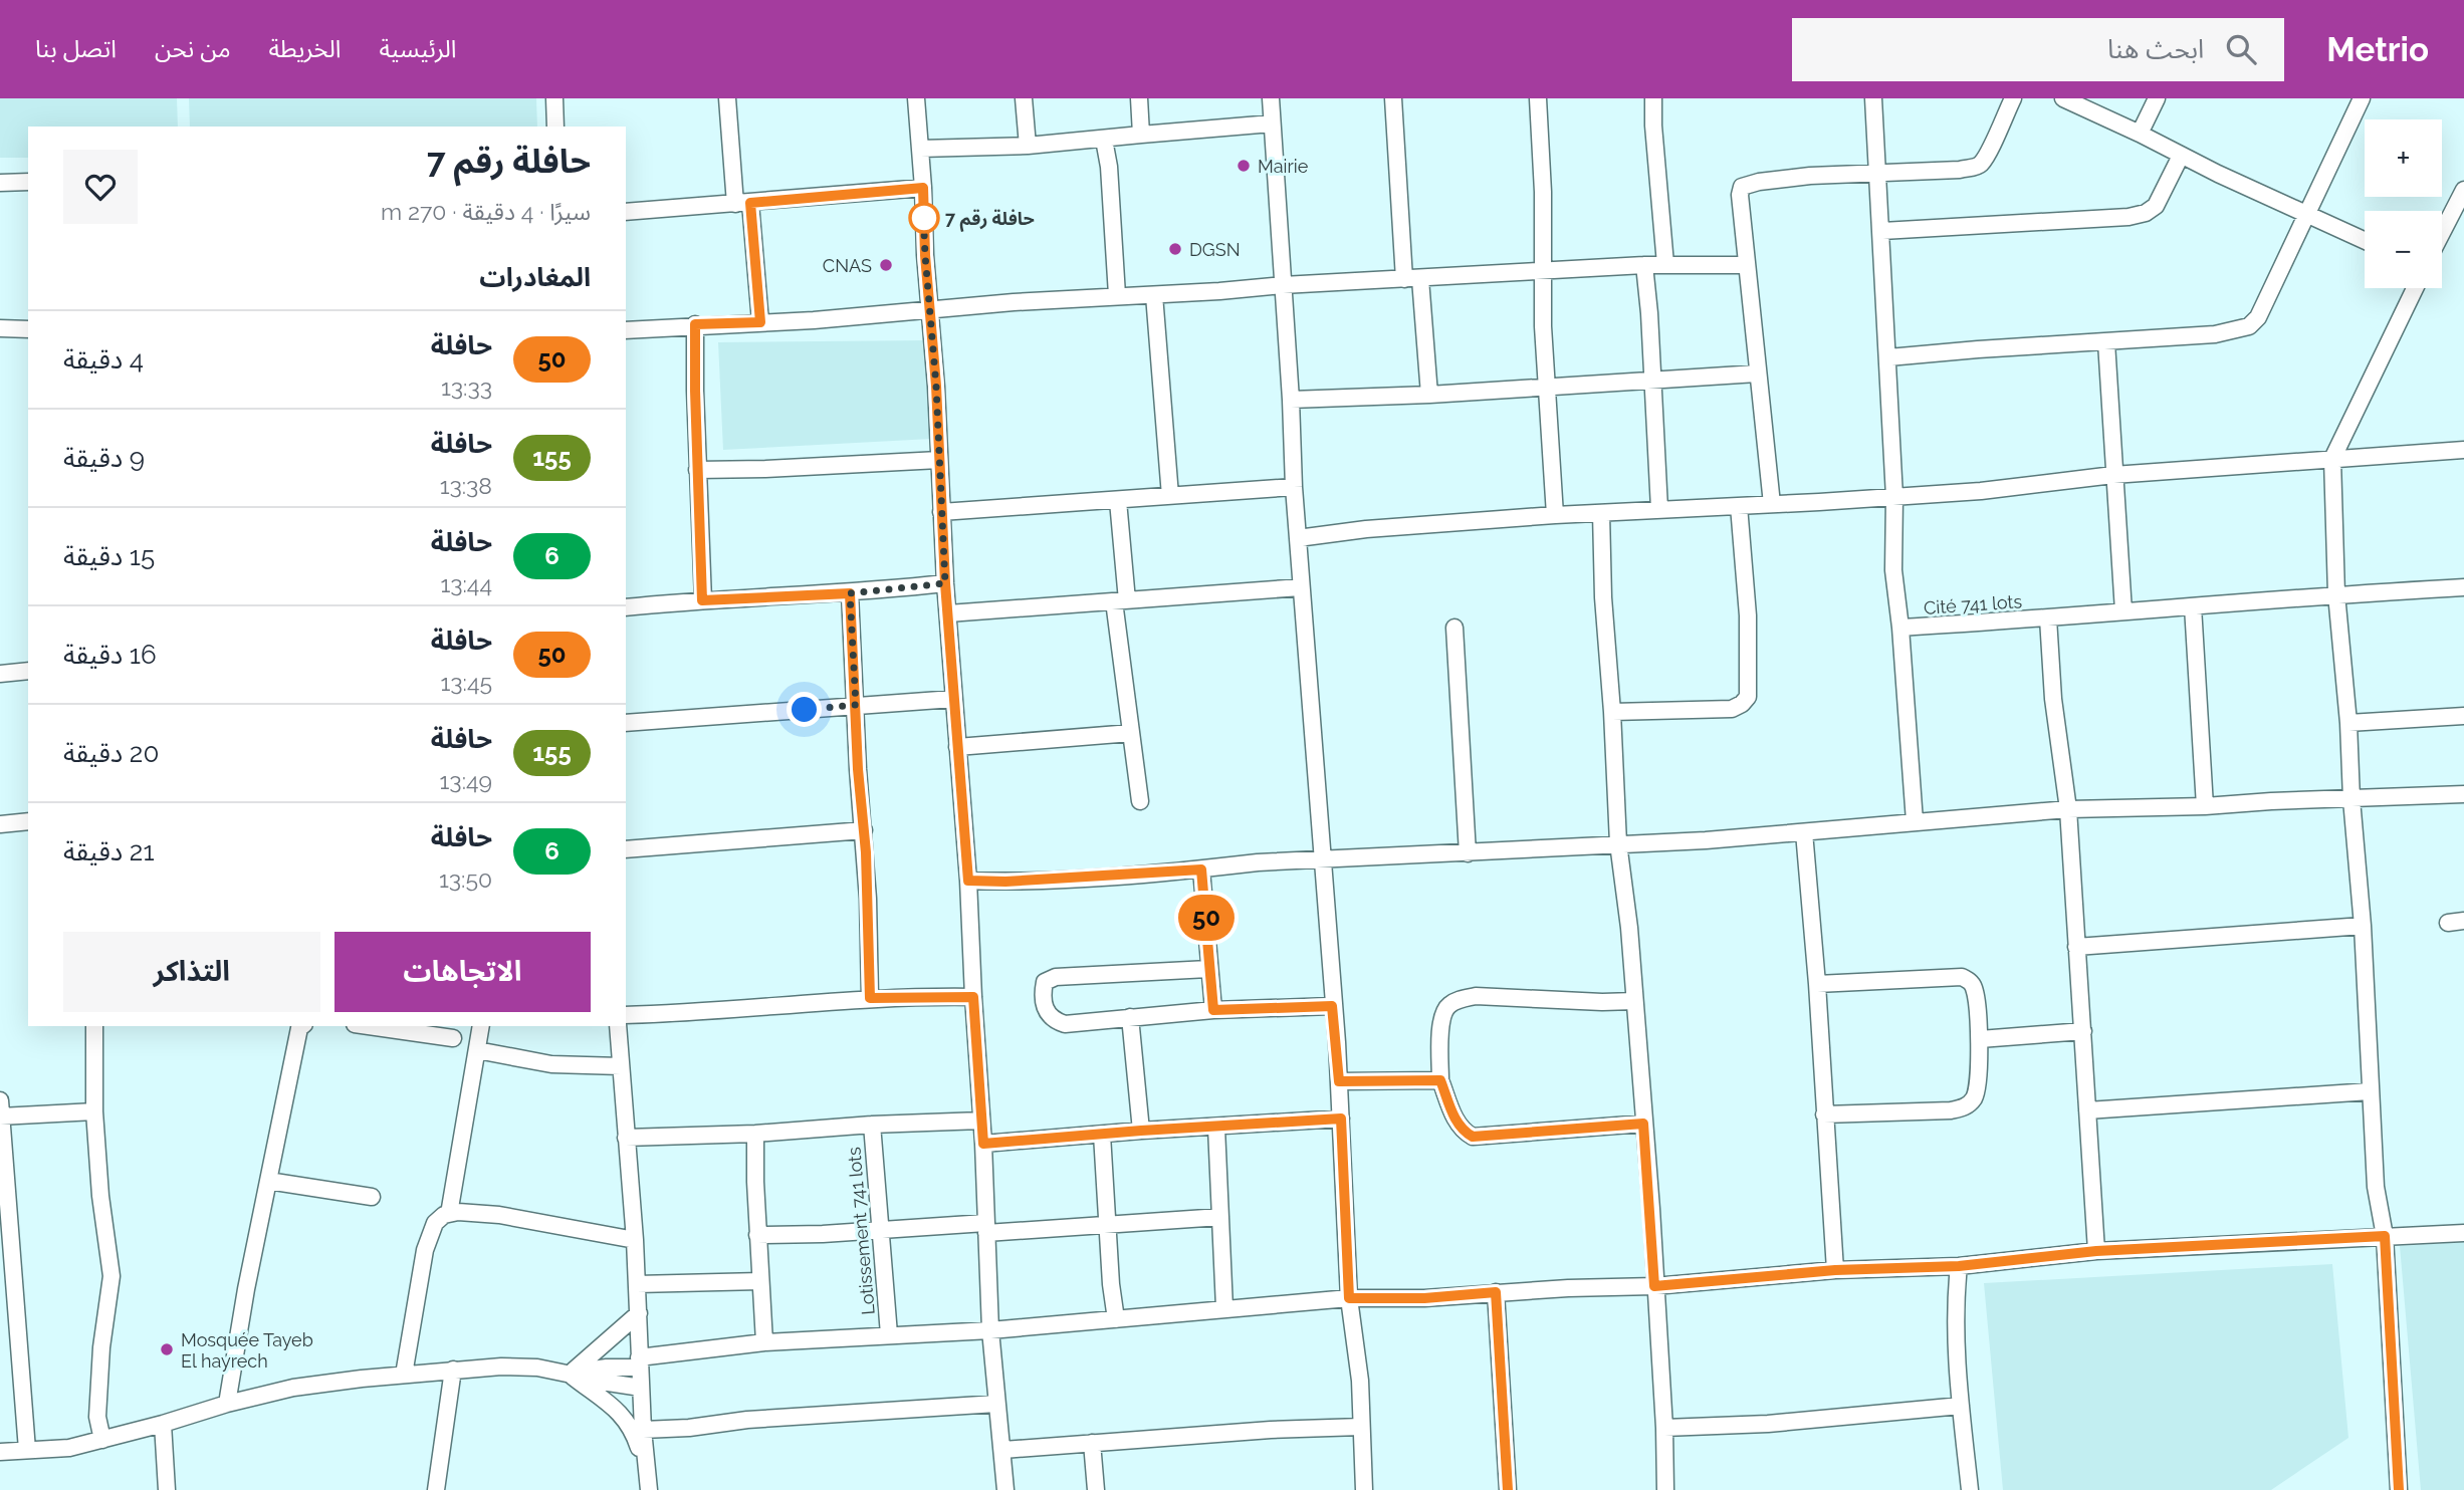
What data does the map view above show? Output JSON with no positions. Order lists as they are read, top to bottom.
{
  "streets": {
    "street": ["Cité 741 lots", "Lotissement 741 lots"]
  },
  "places": [
    "Mairie",
    "حافلة رقم 7",
    "DGSN",
    "CNAS",
    "Mosquée Tayeb El hayrech"
  ],
  "lines": ["bus line 50"],
  "page": {
    "header": "Metrio",
    "search": "ابحث هنا",
    "nav": [
      "الرئيسية",
      "الخريطة",
      "من نحن",
      "اتصل بنا"
    ],
    "on_map": "50",
    "map_buttons": ["+", "−"],
    "heading": [
      ["حافلة رقم 7", "سيرًا · 4 دقيقة · 270 m"],
      "المغادرات"
    ],
    "list": [
      {
        "mark": "50",
        "name": "حافلة",
        "note": "13:33",
        "value": "4 دقيقة"
      },
      {
        "mark": "155",
        "name": "حافلة",
        "note": "13:38",
        "value": "9 دقيقة"
      },
      {
        "mark": "6",
        "name": "حافلة",
        "note": "13:44",
        "value": "15 دقيقة"
      },
      {
        "mark": "50",
        "name": "حافلة",
        "note": "13:45",
        "value": "16 دقيقة"
      },
      {
        "mark": "155",
        "name": "حافلة",
        "note": "13:49",
        "value": "20 دقيقة"
      },
      {
        "mark": "6",
        "name": "حافلة",
        "note": "13:50",
        "value": "21 دقيقة"
      }
    ],
    "buttons": ["الاتجاهات", "التذاكر"]
  }
}
